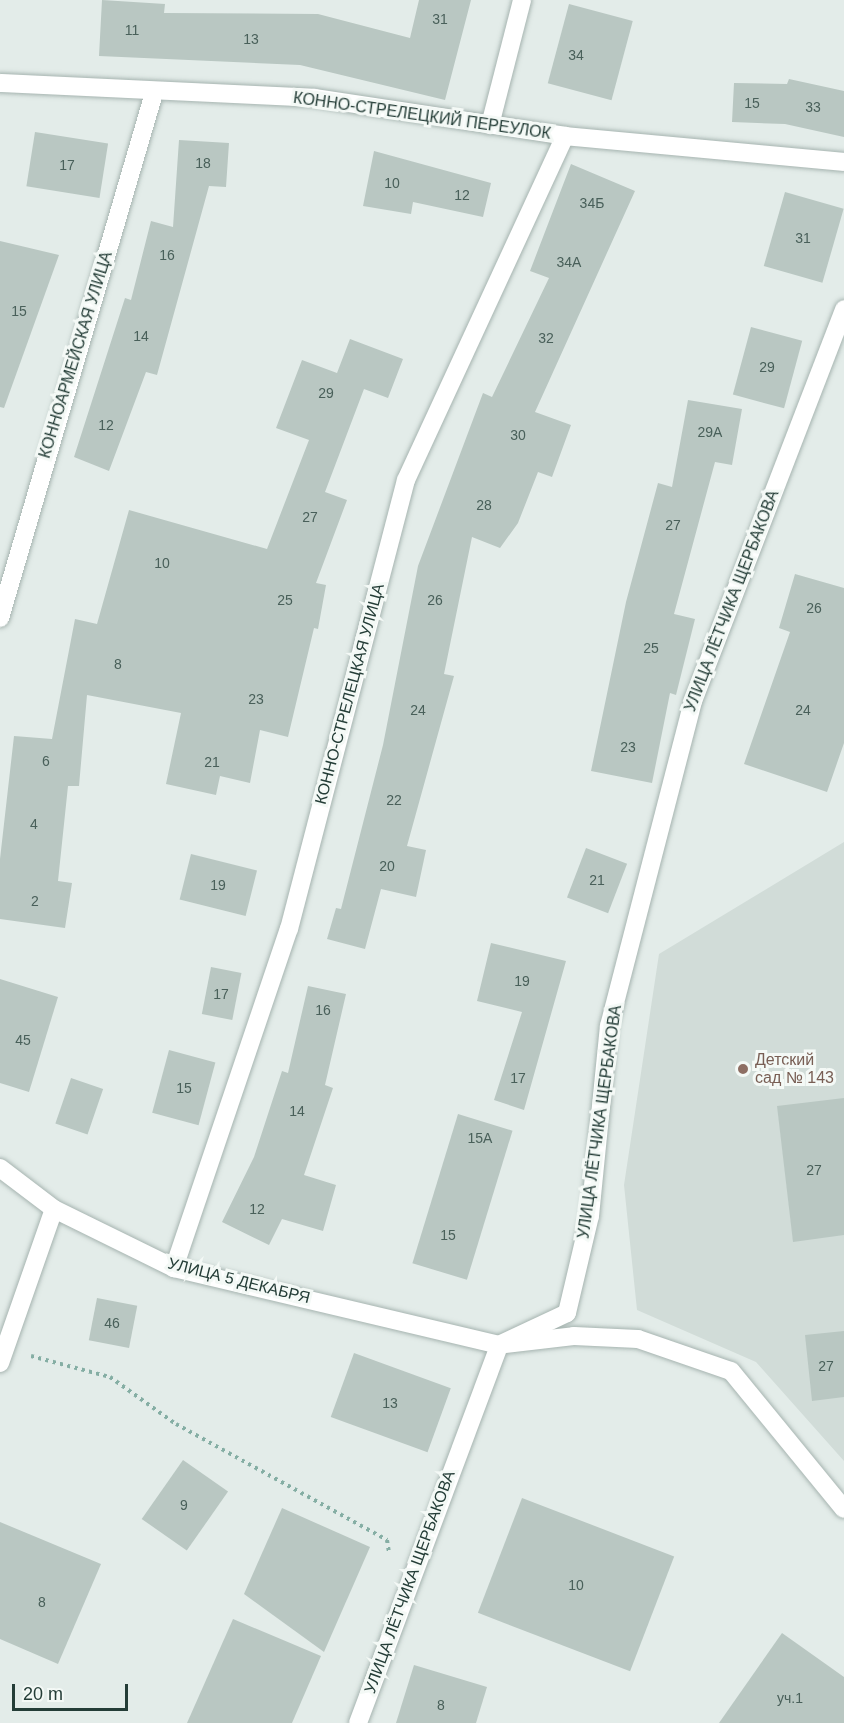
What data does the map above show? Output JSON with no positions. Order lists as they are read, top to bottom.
{
  "streets": {
    "street": [
      "КОННО-СТРЕЛЕЦКИЙ ПЕРЕУЛОК",
      "КОННОАРМЕЙСКАЯ УЛИЦА",
      "УЛИЦА ЛЁТЧИКА ЩЕРБАКОВА",
      "КОННО-СТРЕЛЕЦКАЯ УЛИЦА",
      "УЛИЦА 5 ДЕКАБРЯ"
    ]
  },
  "crossings": [
    ["КОННО-СТРЕЛЕЦКИЙ ПЕРЕУЛОК", "КОННОАРМЕЙСКАЯ УЛИЦА"],
    ["КОННО-СТРЕЛЕЦКИЙ ПЕРЕУЛОК", "КОННО-СТРЕЛЕЦКАЯ УЛИЦА"],
    ["УЛИЦА ЛЁТЧИКА ЩЕРБАКОВА", "УЛИЦА 5 ДЕКАБРЯ"],
    ["КОННО-СТРЕЛЕЦКАЯ УЛИЦА", "УЛИЦА 5 ДЕКАБРЯ"]
  ],
  "places": ["Детский сад № 143"],
  "house_numbers": [
    "31",
    "11",
    "13",
    "34",
    "15",
    "33",
    "18",
    "17",
    "10",
    "12",
    "34Б",
    "31",
    "16",
    "34А",
    "15",
    "14",
    "32",
    "29",
    "29",
    "12",
    "29А",
    "30",
    "28",
    "27",
    "27",
    "10",
    "25",
    "26",
    "26",
    "25",
    "8",
    "23",
    "24",
    "24",
    "23",
    "6",
    "21",
    "22",
    "4",
    "20",
    "21",
    "19",
    "2",
    "19",
    "17",
    "16",
    "45",
    "17",
    "15",
    "14",
    "15А",
    "27",
    "12",
    "15",
    "46",
    "27",
    "13",
    "9",
    "10",
    "8",
    "уч.1",
    "8"
  ],
  "scale_bar": "20 m"
}
